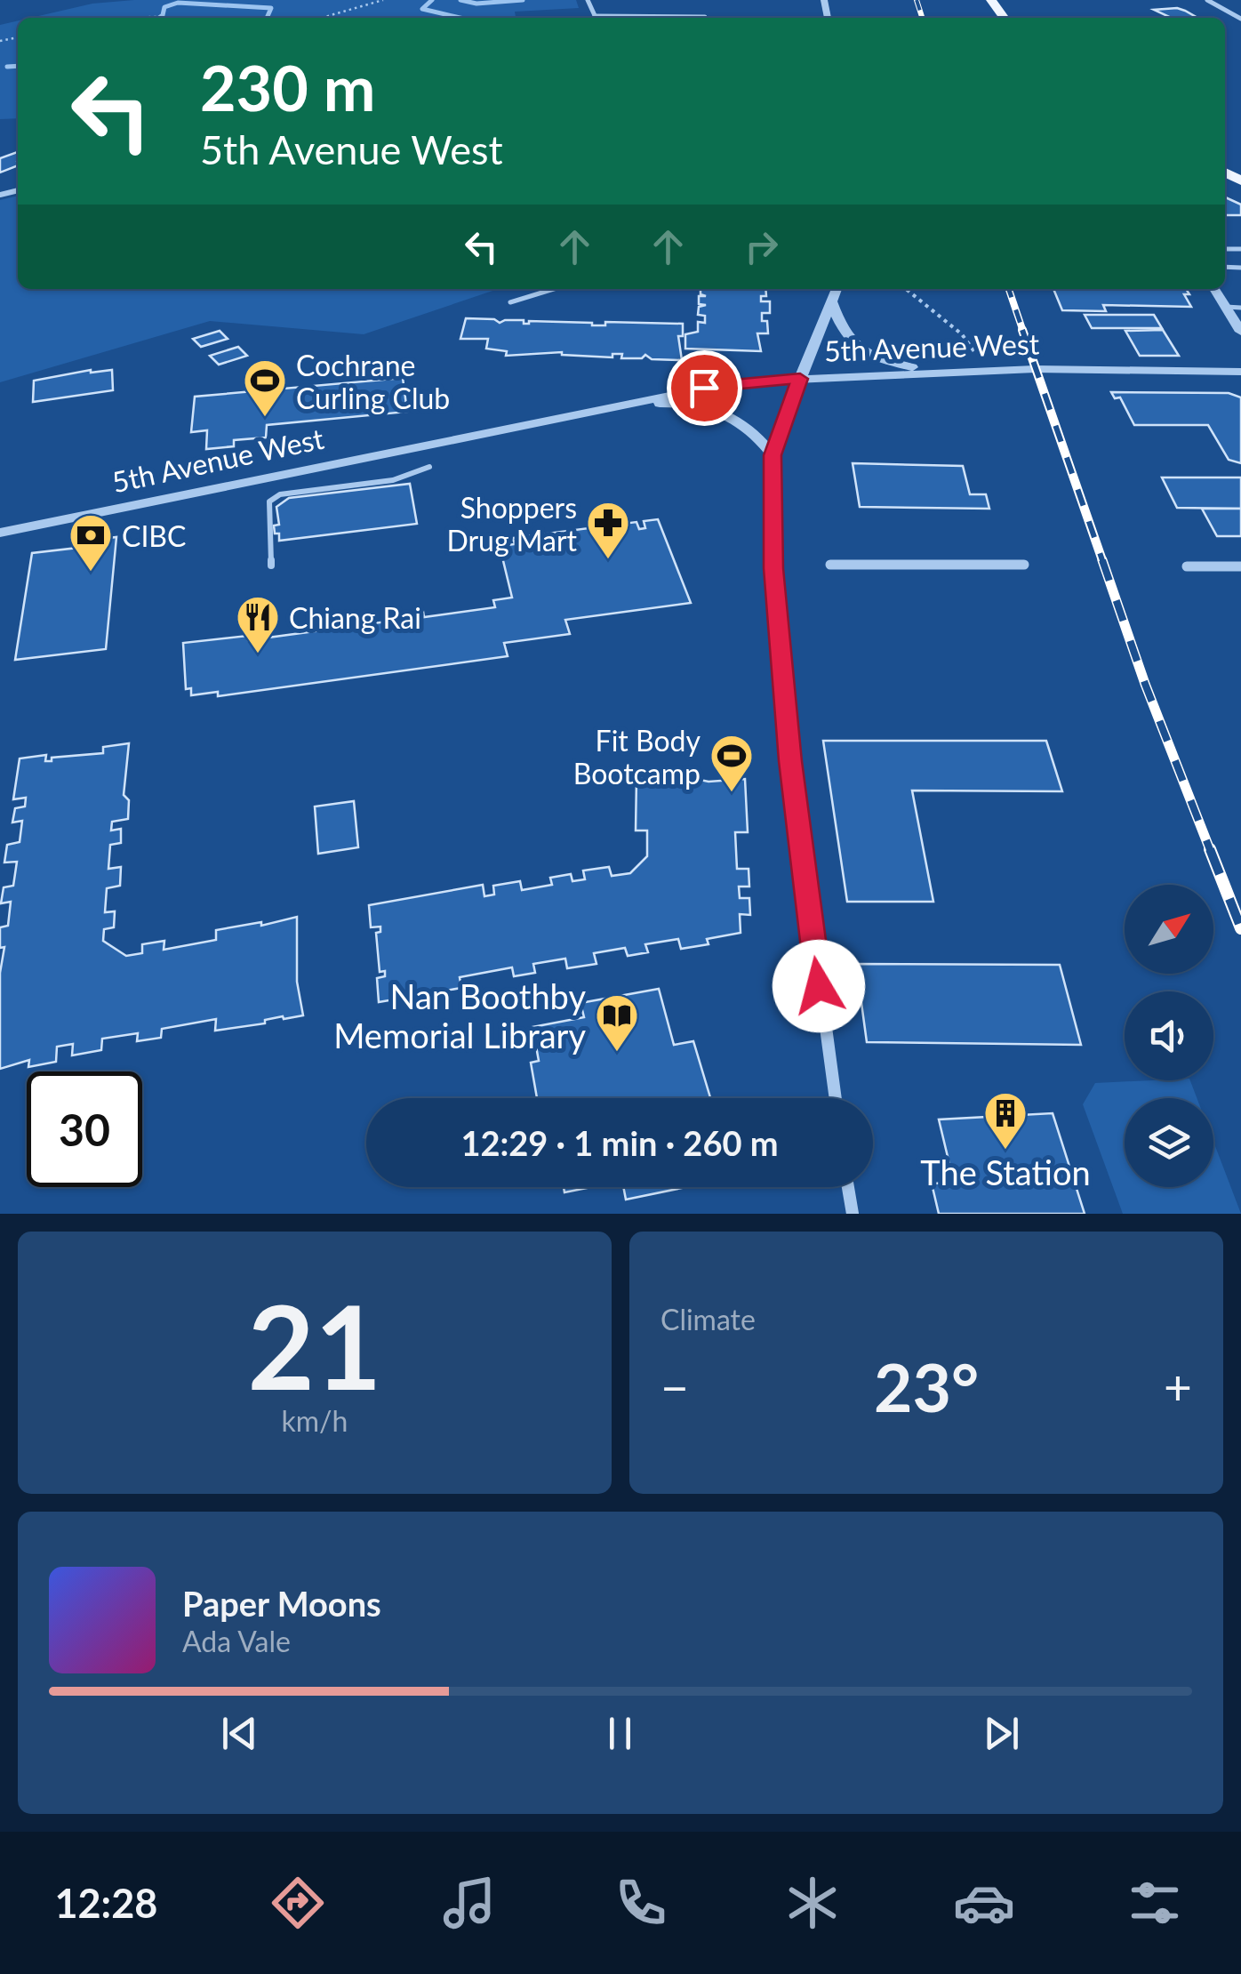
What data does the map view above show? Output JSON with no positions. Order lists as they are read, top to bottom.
{
  "streets": {
    "street": ["5th Avenue West"]
  },
  "places": {
    "sports": ["Cochrane Curling Club", "Fit Body Bootcamp"],
    "pharmacy": ["Shoppers Drug Mart"],
    "bank": ["CIBC"],
    "restaurant": ["Chiang Rai"],
    "library": ["Nan Boothby Memorial Library"],
    "building": ["The Station"]
  },
  "north": "top right",
  "page": {
    "turn": ["230 m", "5th Avenue West"],
    "limit": "30",
    "trip": "12:29 · 1 min · 260 m",
    "tile": [
      ["21", "km/h"],
      "Climate"
    ],
    "heat": ["−", "23°", "+"],
    "song": ["Paper Moons", "Ada Vale"],
    "tabs": "12:28"
  }
}
